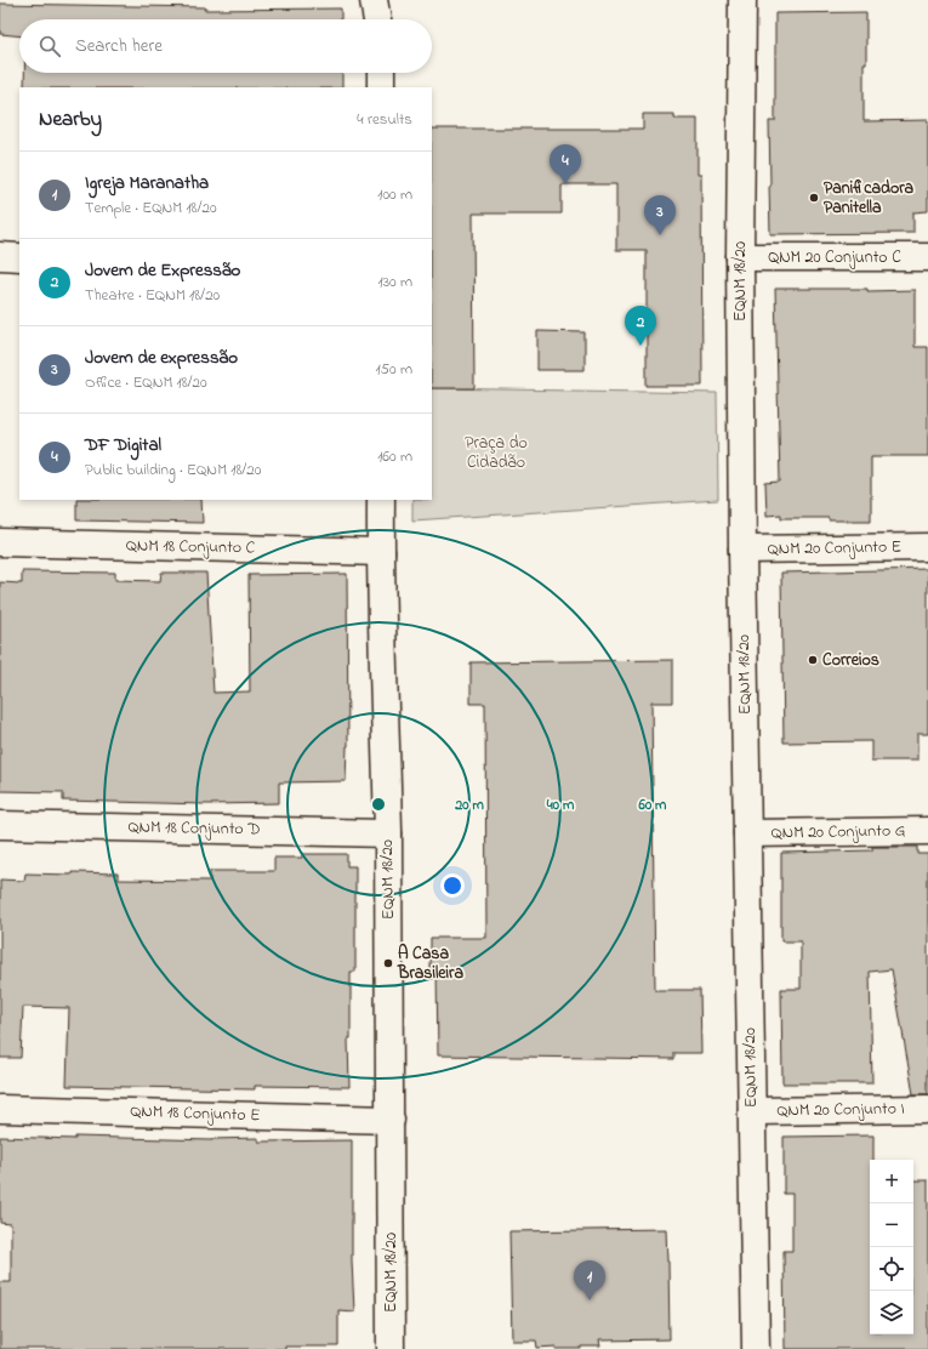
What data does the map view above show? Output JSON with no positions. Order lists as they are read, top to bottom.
{
  "streets": {
    "street": [
      "QNM 20 Conjunto C",
      "EQNM 18/20",
      "QNM 18 Conjunto C",
      "QNM 20 Conjunto E",
      "QNM 18 Conjunto D",
      "QNM 20 Conjunto G",
      "QNM 20 Conjunto I",
      "QNM 18 Conjunto E"
    ]
  },
  "crossings": [
    ["QNM 20 Conjunto C", "EQNM 18/20"],
    ["EQNM 18/20", "QNM 18 Conjunto C"],
    ["EQNM 18/20", "QNM 20 Conjunto E"],
    ["EQNM 18/20", "QNM 18 Conjunto D"],
    ["EQNM 18/20", "QNM 20 Conjunto G"],
    ["EQNM 18/20", "QNM 20 Conjunto I"],
    ["EQNM 18/20", "QNM 18 Conjunto E"]
  ],
  "parks": ["Praça do Cidadão"],
  "places": ["Panificadora Panitella", "Correios", "A Casa Brasileira"],
  "page": {
    "search": "Search here",
    "heading": ["Nearby", "4 results"],
    "pins": [
      "4",
      "3",
      "2",
      "1"
    ],
    "list": [
      {
        "mark": "1",
        "name": "Igreja Maranatha",
        "note": "Temple · EQNM 18/20",
        "value": "100 m"
      },
      {
        "mark": "2",
        "name": "Jovem de Expressão",
        "note": "Theatre · EQNM 18/20",
        "value": "130 m"
      },
      {
        "mark": "3",
        "name": "Jovem de expressão",
        "note": "Office · EQNM 18/20",
        "value": "150 m"
      },
      {
        "mark": "4",
        "name": "DF Digital",
        "note": "Public building · EQNM 18/20",
        "value": "160 m"
      }
    ],
    "map_buttons": ["+", "−"]
  },
  "rings": ["20 m", "40 m", "60 m"]
}
